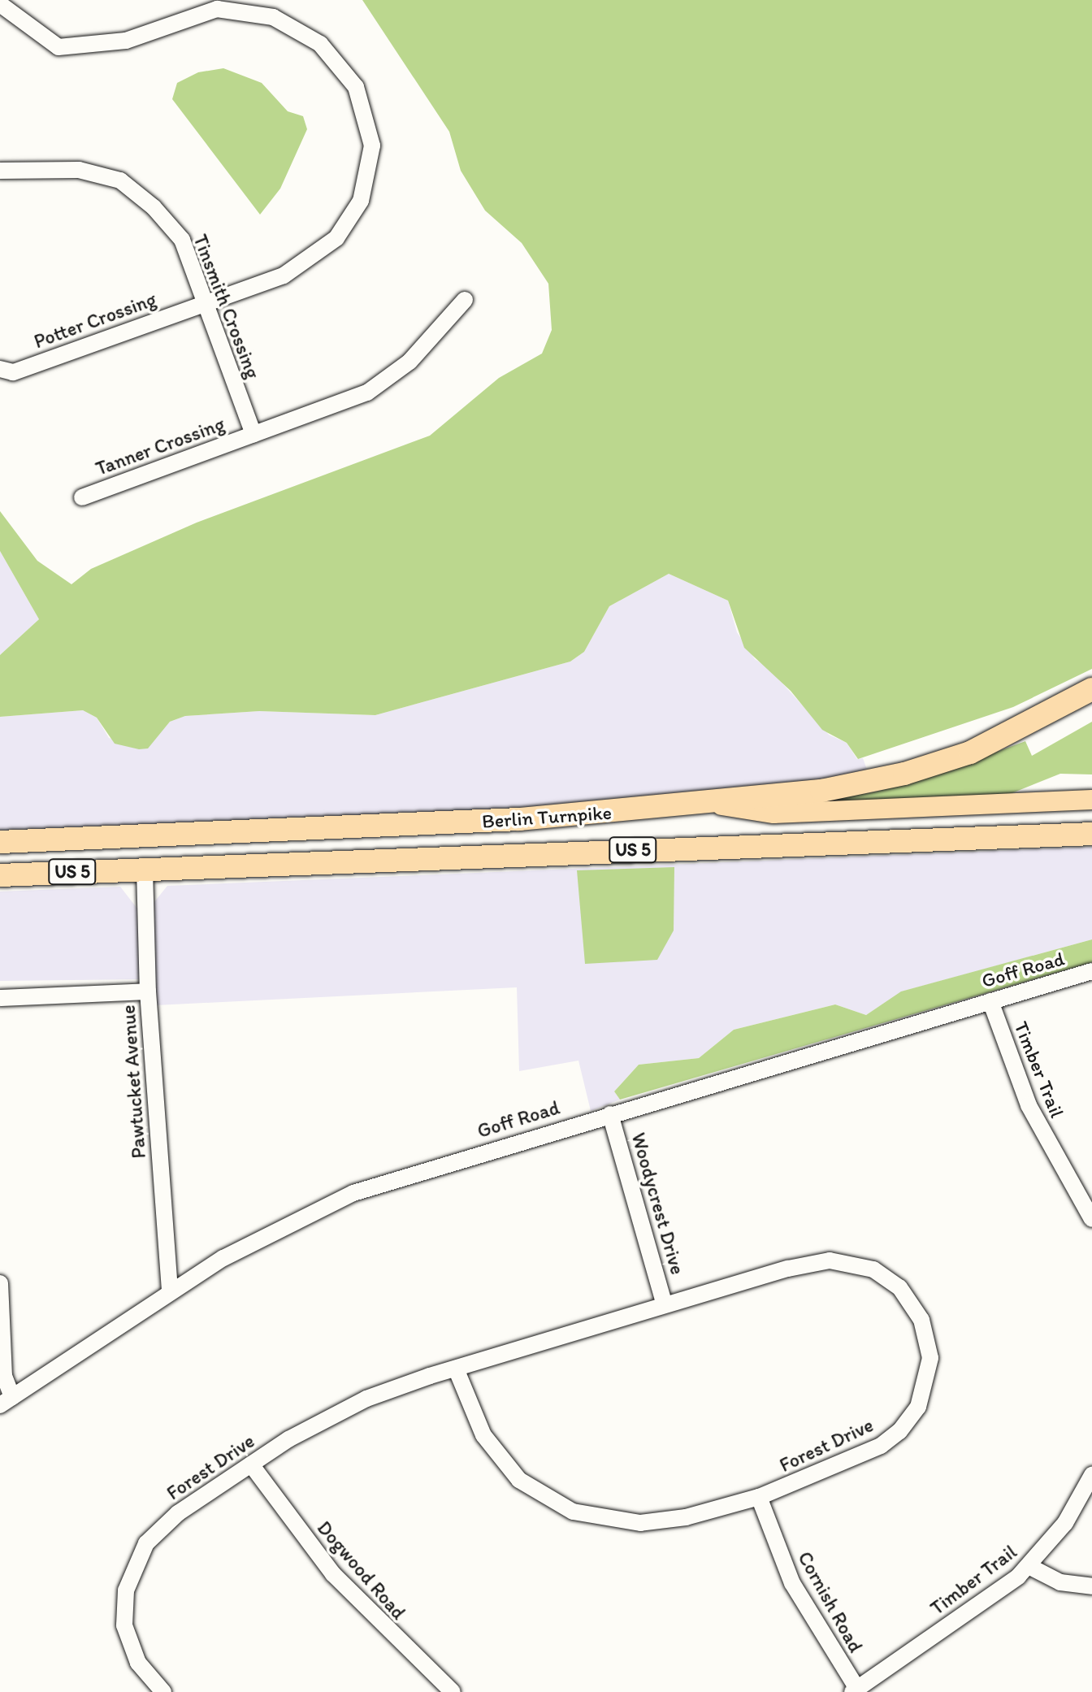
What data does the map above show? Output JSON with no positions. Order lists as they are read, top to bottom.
{
  "streets": {
    "highway": ["Berlin Turnpike", "US 5"],
    "street": [
      "Tinsmith Crossing",
      "Potter Crossing",
      "Tanner Crossing",
      "Goff Road",
      "Timber Trail",
      "Pawtucket Avenue",
      "Woodycrest Drive",
      "Forest Drive",
      "Dogwood Road",
      "Cornish Road"
    ]
  },
  "crossings": [
    ["Tinsmith Crossing", "Potter Crossing"],
    ["Tinsmith Crossing", "Tanner Crossing"],
    ["Berlin Turnpike", "US 5"],
    ["Berlin Turnpike", "Pawtucket Avenue"],
    ["Goff Road", "Timber Trail"],
    ["Goff Road", "Pawtucket Avenue"],
    ["Goff Road", "Woodycrest Drive"],
    ["Timber Trail", "Cornish Road"],
    ["Woodycrest Drive", "Forest Drive"],
    ["Forest Drive", "Dogwood Road"],
    ["Forest Drive", "Cornish Road"]
  ]
}
